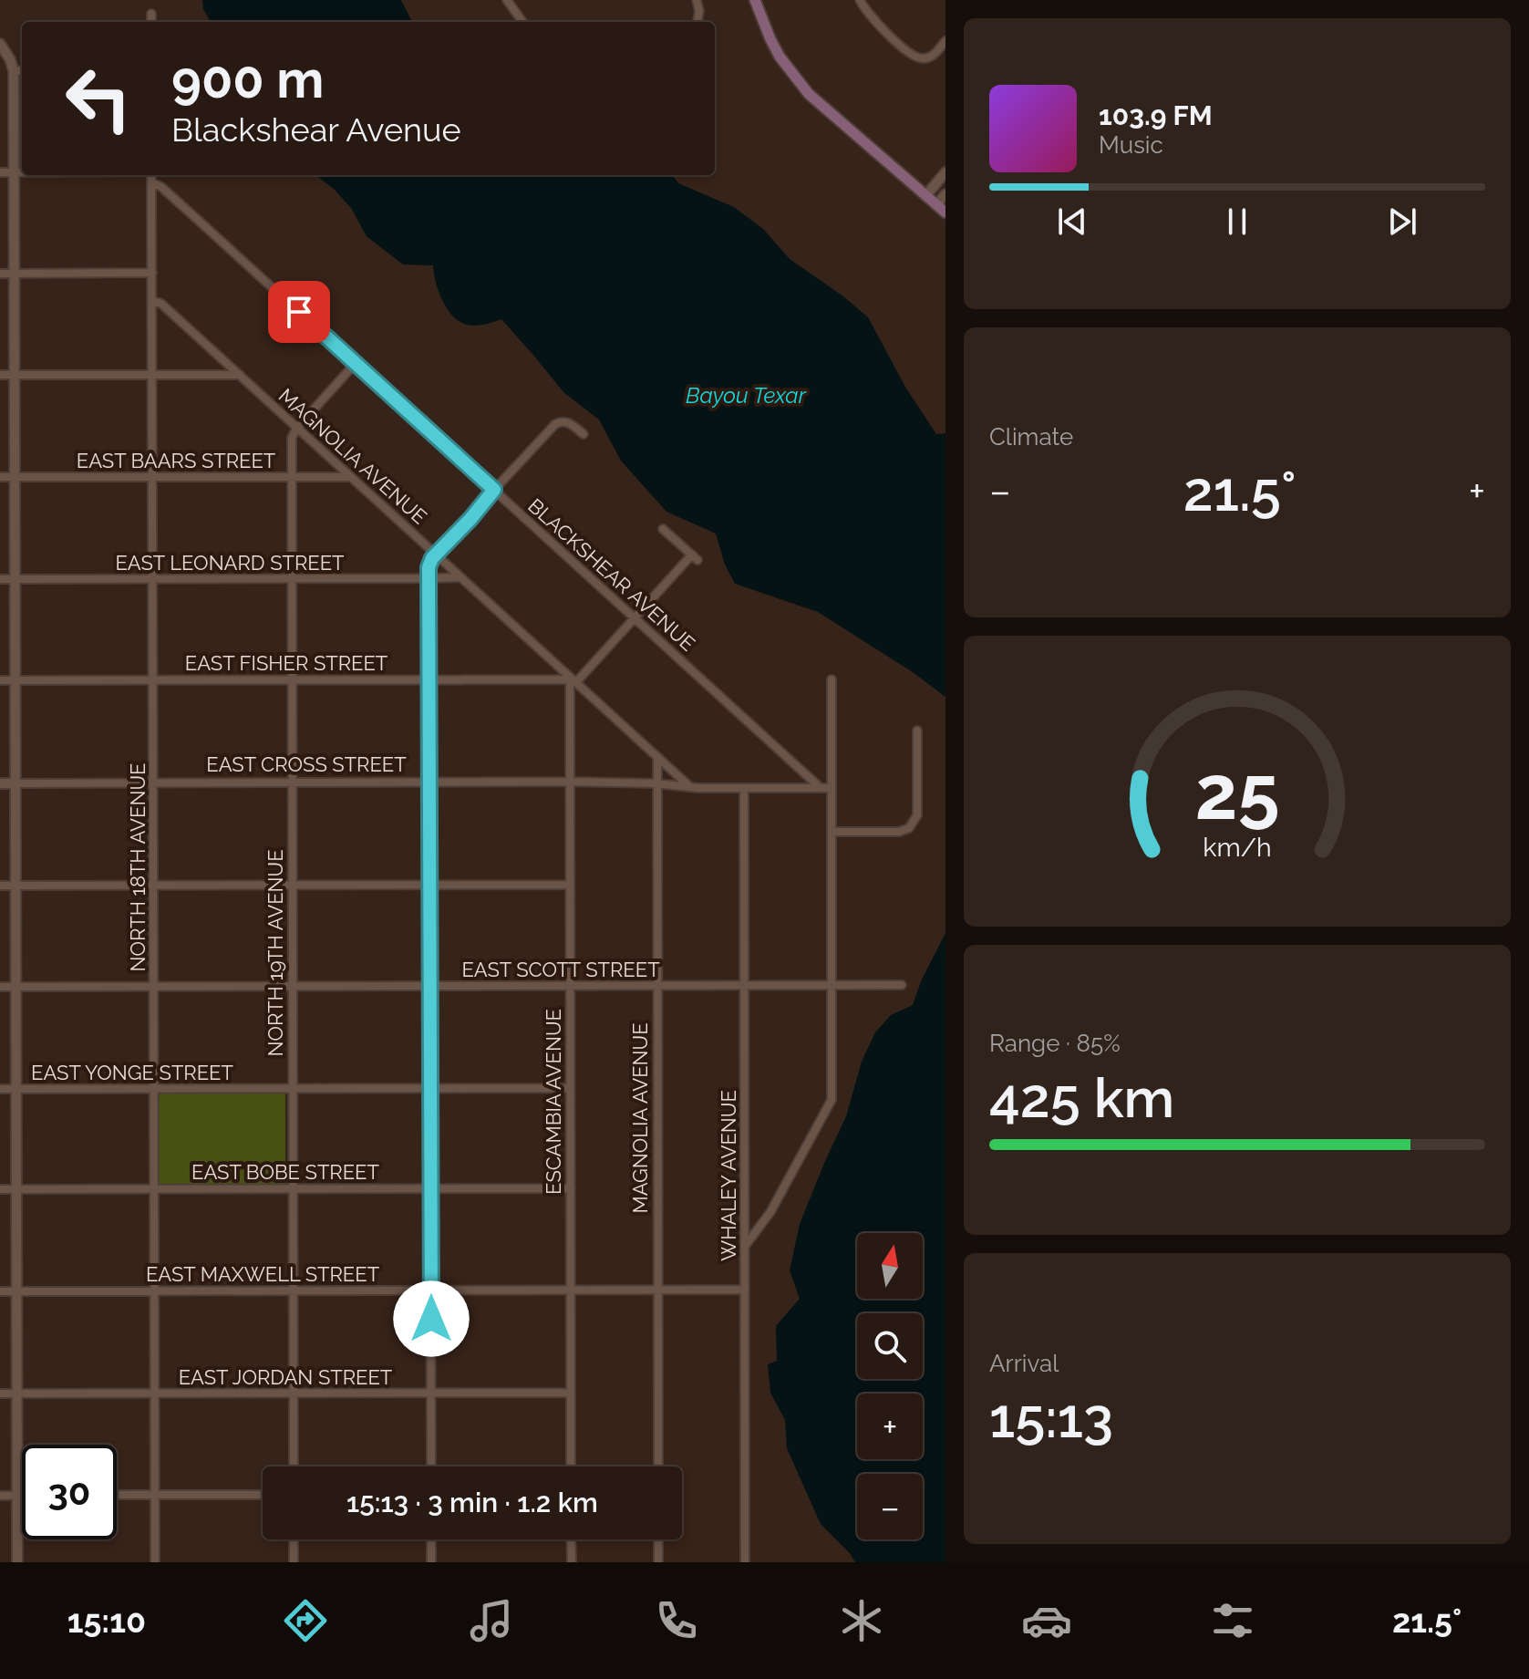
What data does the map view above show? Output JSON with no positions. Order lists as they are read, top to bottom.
{
  "streets": {
    "street": [
      "MAGNOLIA AVENUE",
      "EAST BAARS STREET",
      "EAST LEONARD STREET",
      "BLACKSHEAR AVENUE",
      "EAST FISHER STREET",
      "EAST CROSS STREET",
      "NORTH 18TH AVENUE",
      "NORTH 19TH AVENUE",
      "EAST SCOTT STREET",
      "EAST YONGE STREET",
      "ESCAMBIA AVENUE",
      "EAST BOBE STREET",
      "WHALEY AVENUE",
      "EAST MAXWELL STREET",
      "EAST JORDAN STREET"
    ]
  },
  "crossings": [
    ["MAGNOLIA AVENUE", "EAST BAARS STREET"],
    ["MAGNOLIA AVENUE", "EAST LEONARD STREET"],
    ["MAGNOLIA AVENUE", "EAST FISHER STREET"],
    ["MAGNOLIA AVENUE", "EAST CROSS STREET"],
    ["MAGNOLIA AVENUE", "NORTH 18TH AVENUE"],
    ["MAGNOLIA AVENUE", "NORTH 19TH AVENUE"],
    ["MAGNOLIA AVENUE", "EAST SCOTT STREET"],
    ["MAGNOLIA AVENUE", "ESCAMBIA AVENUE"],
    ["MAGNOLIA AVENUE", "EAST MAXWELL STREET"],
    ["EAST BAARS STREET", "NORTH 18TH AVENUE"],
    ["EAST BAARS STREET", "NORTH 19TH AVENUE"],
    ["EAST LEONARD STREET", "NORTH 18TH AVENUE"],
    ["EAST LEONARD STREET", "NORTH 19TH AVENUE"],
    ["BLACKSHEAR AVENUE", "EAST CROSS STREET"],
    ["BLACKSHEAR AVENUE", "NORTH 18TH AVENUE"],
    ["EAST FISHER STREET", "NORTH 18TH AVENUE"],
    ["EAST FISHER STREET", "NORTH 19TH AVENUE"],
    ["EAST FISHER STREET", "ESCAMBIA AVENUE"],
    ["EAST CROSS STREET", "NORTH 18TH AVENUE"],
    ["EAST CROSS STREET", "NORTH 19TH AVENUE"],
    ["EAST CROSS STREET", "ESCAMBIA AVENUE"],
    ["EAST CROSS STREET", "WHALEY AVENUE"],
    ["NORTH 18TH AVENUE", "EAST SCOTT STREET"],
    ["NORTH 18TH AVENUE", "EAST YONGE STREET"],
    ["NORTH 18TH AVENUE", "EAST BOBE STREET"],
    ["NORTH 18TH AVENUE", "EAST MAXWELL STREET"],
    ["NORTH 18TH AVENUE", "EAST JORDAN STREET"],
    ["NORTH 19TH AVENUE", "EAST SCOTT STREET"],
    ["NORTH 19TH AVENUE", "EAST YONGE STREET"],
    ["NORTH 19TH AVENUE", "EAST BOBE STREET"],
    ["NORTH 19TH AVENUE", "EAST MAXWELL STREET"],
    ["NORTH 19TH AVENUE", "EAST JORDAN STREET"],
    ["EAST SCOTT STREET", "ESCAMBIA AVENUE"],
    ["EAST SCOTT STREET", "WHALEY AVENUE"],
    ["EAST YONGE STREET", "ESCAMBIA AVENUE"],
    ["ESCAMBIA AVENUE", "EAST BOBE STREET"],
    ["ESCAMBIA AVENUE", "EAST MAXWELL STREET"],
    ["ESCAMBIA AVENUE", "EAST JORDAN STREET"],
    ["WHALEY AVENUE", "EAST MAXWELL STREET"]
  ],
  "water": ["Bayou Texar"],
  "north": "top",
  "page": {
    "turn": ["900 m", "Blackshear Avenue"],
    "song": ["103.9 FM", "Music"],
    "tile": [
      "Climate",
      ["Range · 85%", "425 km"],
      ["Arrival", "15:13"]
    ],
    "heat": ["−", "21.5°", "+"],
    "map_buttons": ["+", "−"],
    "limit": "30",
    "trip": "15:13 · 3 min · 1.2 km",
    "tabs": ["15:10", "21.5°"],
    "gauge": ["25", "km/h"]
  }
}
